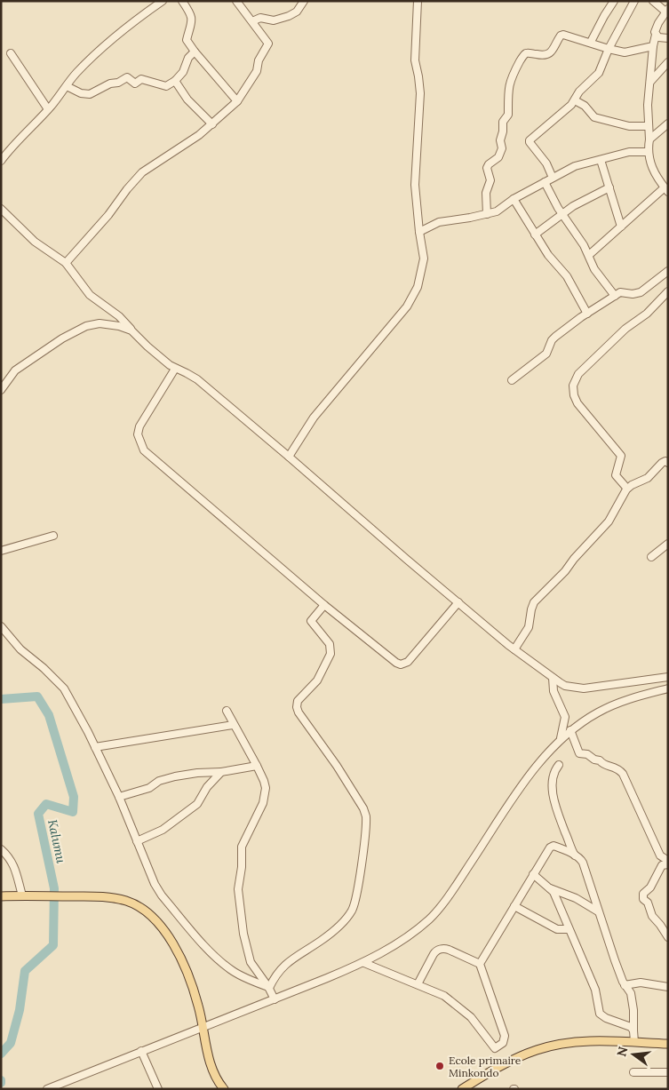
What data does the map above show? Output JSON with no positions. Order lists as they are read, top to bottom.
{
  "water": ["Kalumu"],
  "places": ["Ecole primaire Minkondo"],
  "north": "left"
}
